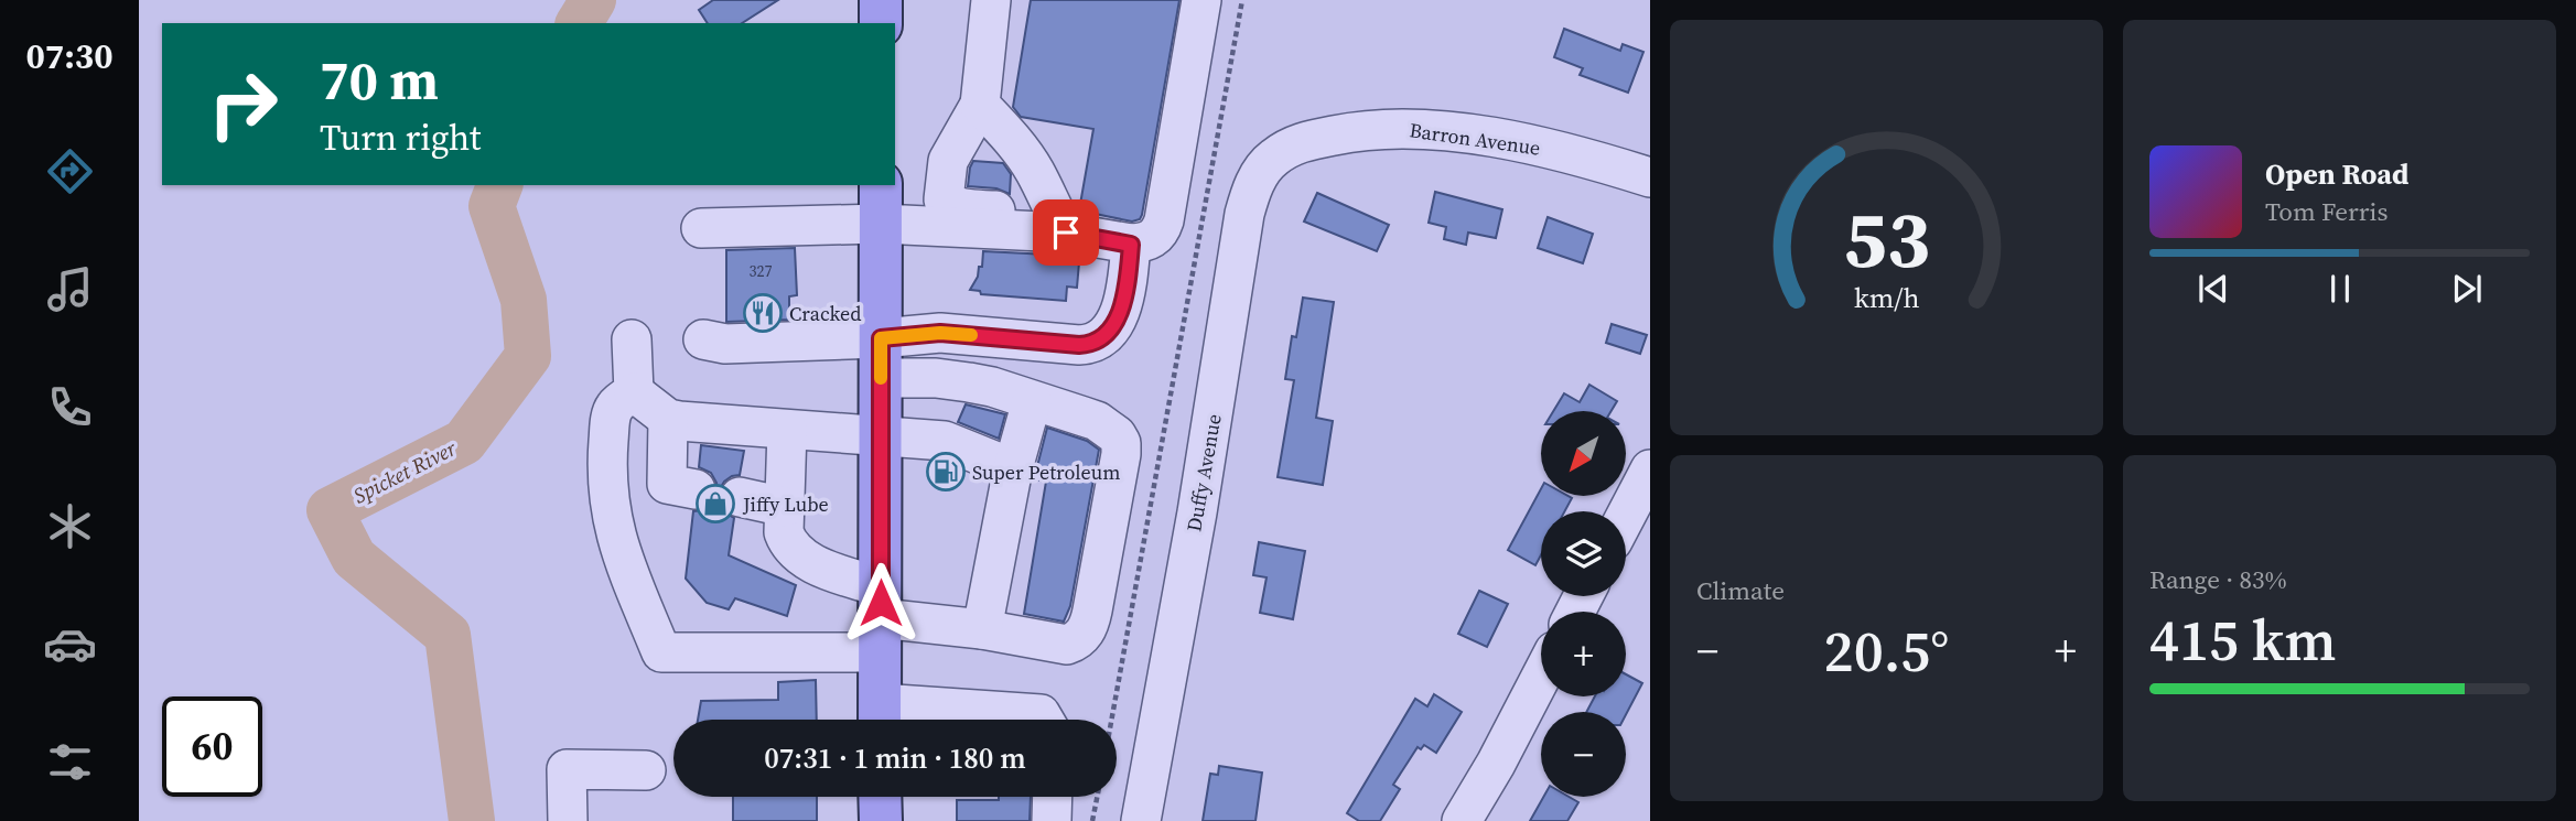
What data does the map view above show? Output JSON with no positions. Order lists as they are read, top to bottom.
{
  "streets": {
    "street": ["Barron Avenue", "Duffy Avenue"]
  },
  "crossings": [
    ["Barron Avenue", "Duffy Avenue"]
  ],
  "water": ["Spicket River"],
  "places": {
    "restaurant": ["Cracked"],
    "fuel station": ["Super Petroleum"],
    "shop": ["Jiffy Lube"]
  },
  "house_numbers": ["327"],
  "north": "bottom left",
  "page": {
    "tabs": "07:30",
    "turn": ["70 m", "Turn right"],
    "song": ["Open Road", "Tom Ferris"],
    "map_buttons": ["+", "−"],
    "tile": [
      "Climate",
      ["Range · 83%", "415 km"]
    ],
    "heat": ["−", "20.5°", "+"],
    "limit": "60",
    "trip": "07:31 · 1 min · 180 m",
    "gauge": ["53", "km/h"]
  }
}
